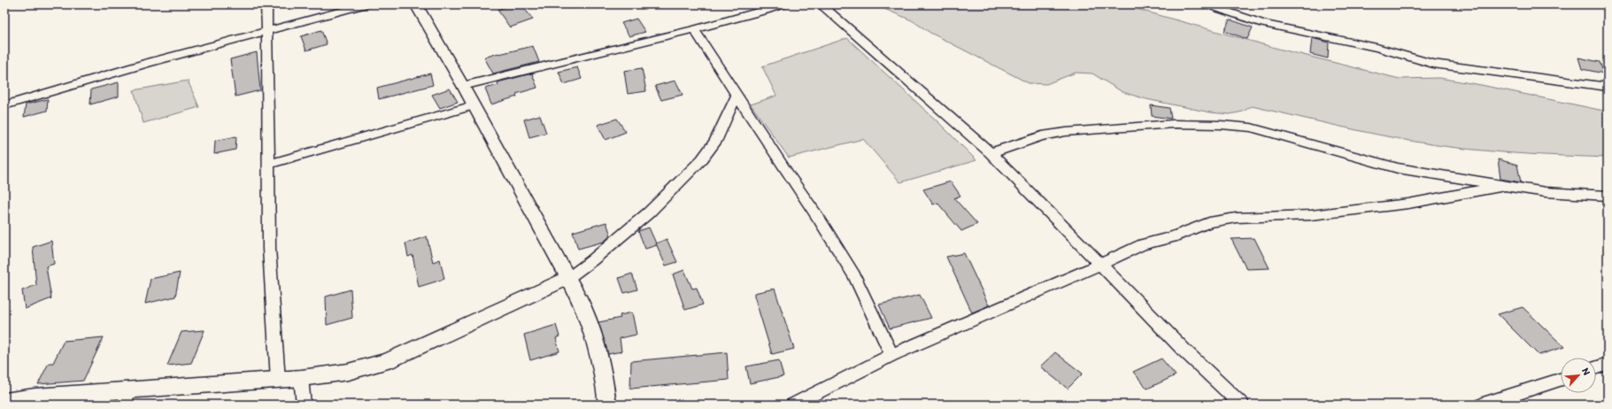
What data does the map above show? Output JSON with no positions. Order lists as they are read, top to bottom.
{
  "north": "top right"
}
